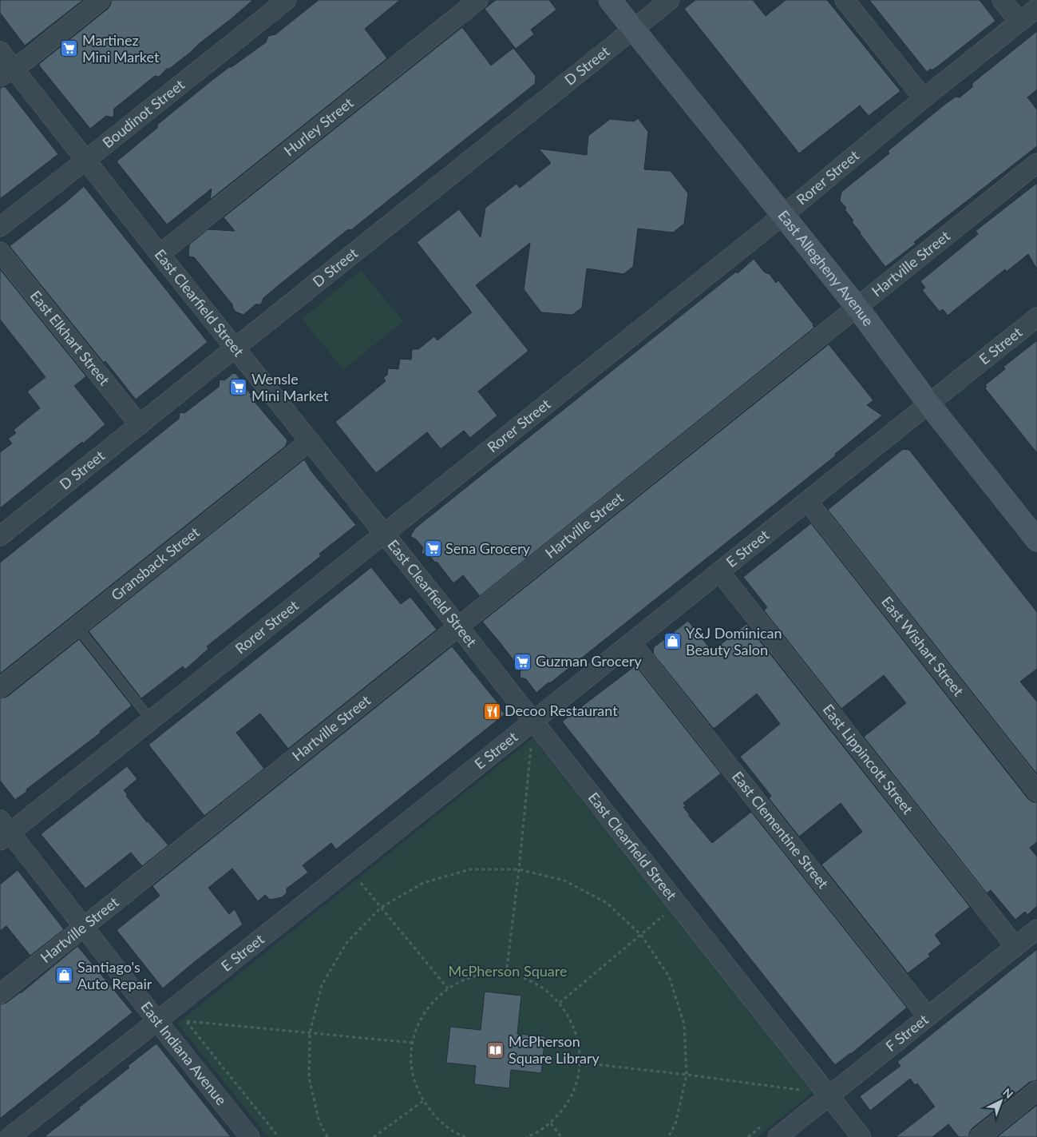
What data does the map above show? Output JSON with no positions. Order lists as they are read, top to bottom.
{
  "streets": {
    "main road": ["East Allegheny Avenue"],
    "street": [
      "D Street",
      "Boudinot Street",
      "Hurley Street",
      "Rorer Street",
      "Hartville Street",
      "East Clearfield Street",
      "East Elkhart Street",
      "E Street",
      "Gransback Street",
      "East Wishart Street",
      "East Lippincott Street",
      "East Clementine Street",
      "F Street",
      "East Indiana Avenue"
    ]
  },
  "crossings": [
    ["D Street", "East Allegheny Avenue"],
    ["D Street", "East Clearfield Street"],
    ["D Street", "East Elkhart Street"],
    ["Boudinot Street", "East Clearfield Street"],
    ["Hurley Street", "East Clearfield Street"],
    ["Rorer Street", "East Allegheny Avenue"],
    ["Rorer Street", "East Clearfield Street"],
    ["Rorer Street", "East Indiana Avenue"],
    ["Hartville Street", "East Allegheny Avenue"],
    ["Hartville Street", "East Clearfield Street"],
    ["Hartville Street", "East Indiana Avenue"],
    ["East Allegheny Avenue", "E Street"],
    ["East Clearfield Street", "E Street"],
    ["East Clearfield Street", "Gransback Street"],
    ["East Clearfield Street", "F Street"],
    ["E Street", "East Wishart Street"],
    ["E Street", "East Lippincott Street"],
    ["E Street", "East Clementine Street"],
    ["E Street", "East Indiana Avenue"],
    ["East Lippincott Street", "F Street"],
    ["East Clementine Street", "F Street"]
  ],
  "parks": ["McPherson Square"],
  "places": {
    "supermarket": [
      "Martinez Mini Market",
      "Wensle Mini Market",
      "Sena Grocery",
      "Guzman Grocery"
    ],
    "shop": ["Y&J Dominican Beauty Salon", "Santiago's Auto Repair"],
    "restaurant": ["Decoo Restaurant"],
    "library": ["McPherson Square Library"]
  },
  "north": "top right"
}
